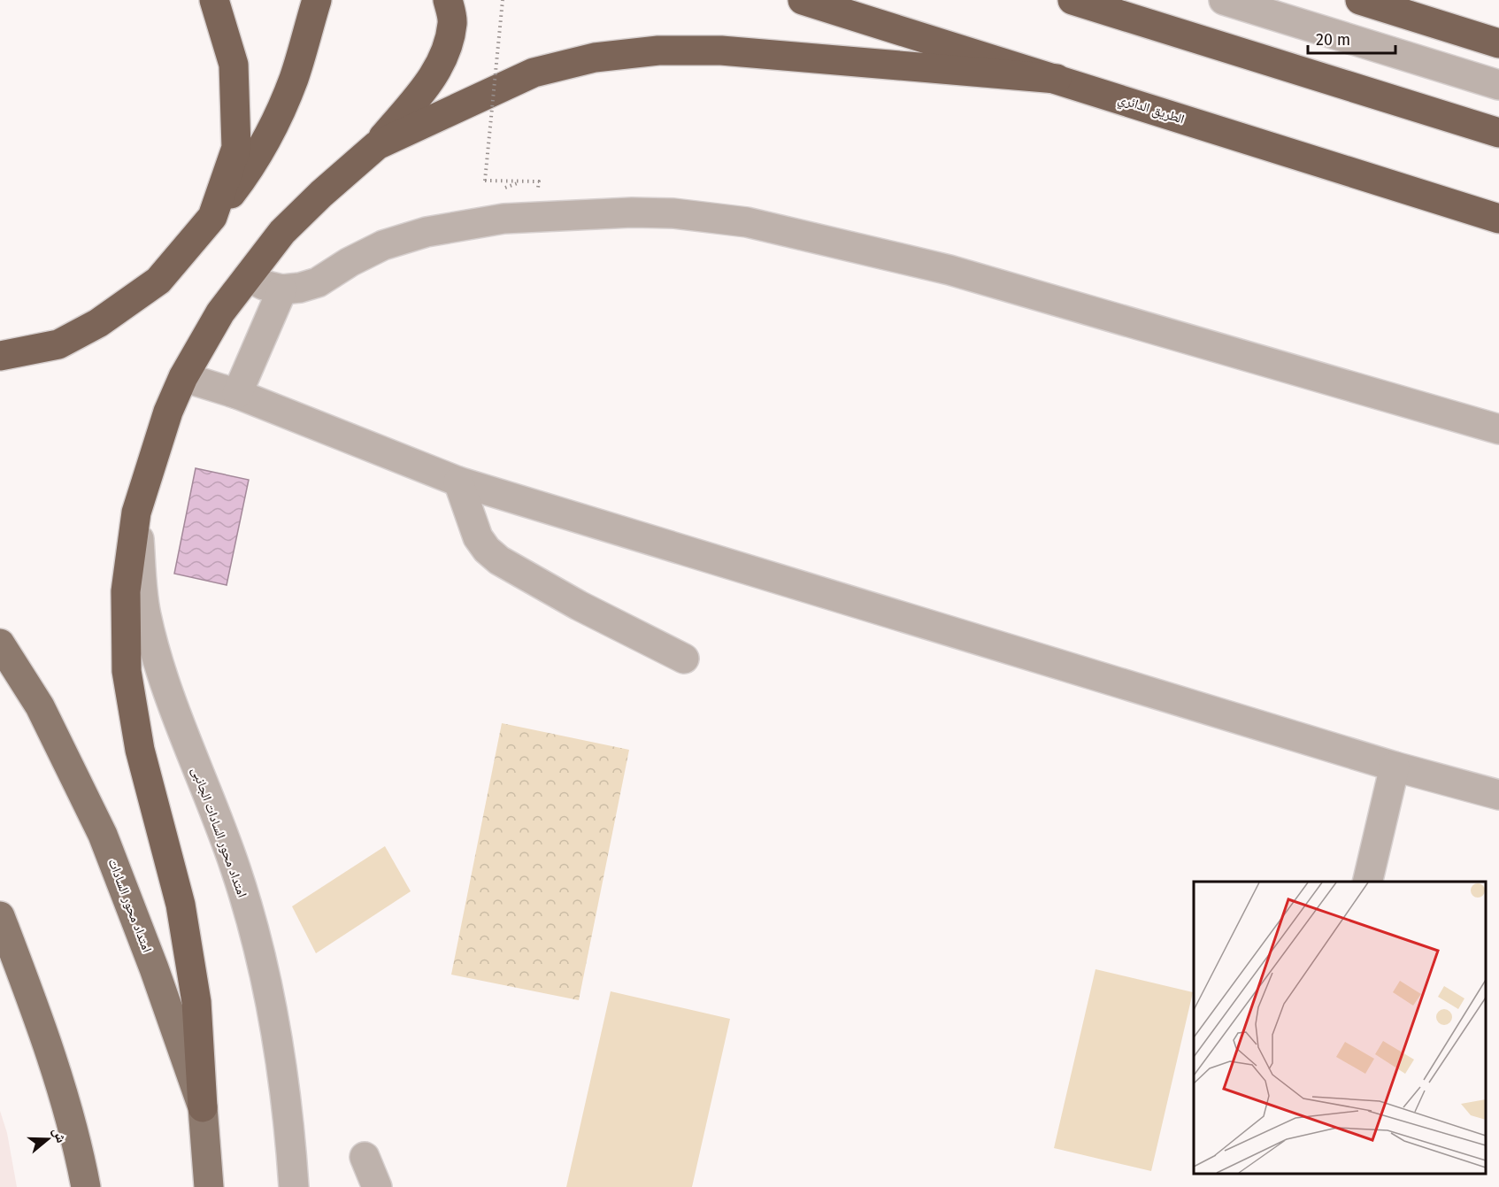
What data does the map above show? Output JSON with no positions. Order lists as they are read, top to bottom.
{
  "streets": {
    "highway": ["الطريق الدائري"],
    "main road": ["امتداد محور السادات"],
    "street": ["امتداد محور السادات الجانبى"]
  },
  "scale_bar": "20 m",
  "north": "right"
}
